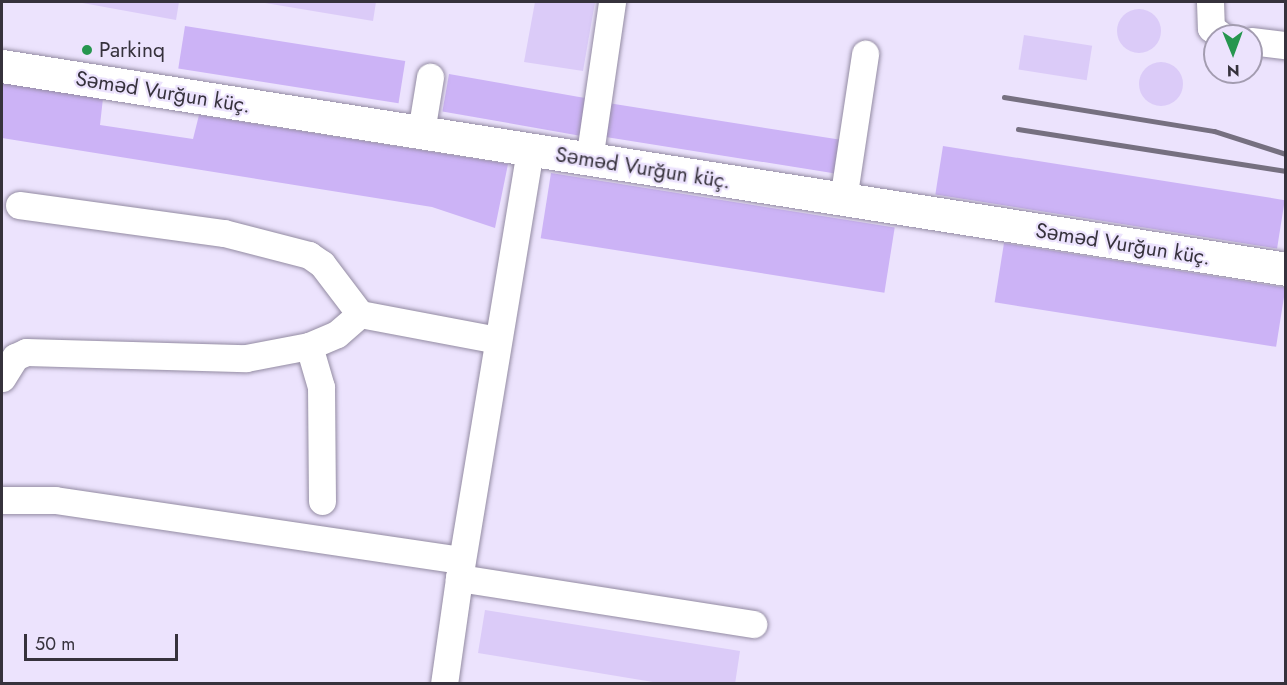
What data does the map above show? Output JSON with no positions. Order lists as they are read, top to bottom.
{
  "streets": {
    "main road": ["Səməd Vurğun küç."]
  },
  "places": ["Parkinq"],
  "scale_bar": "50 m",
  "north": "bottom"
}
